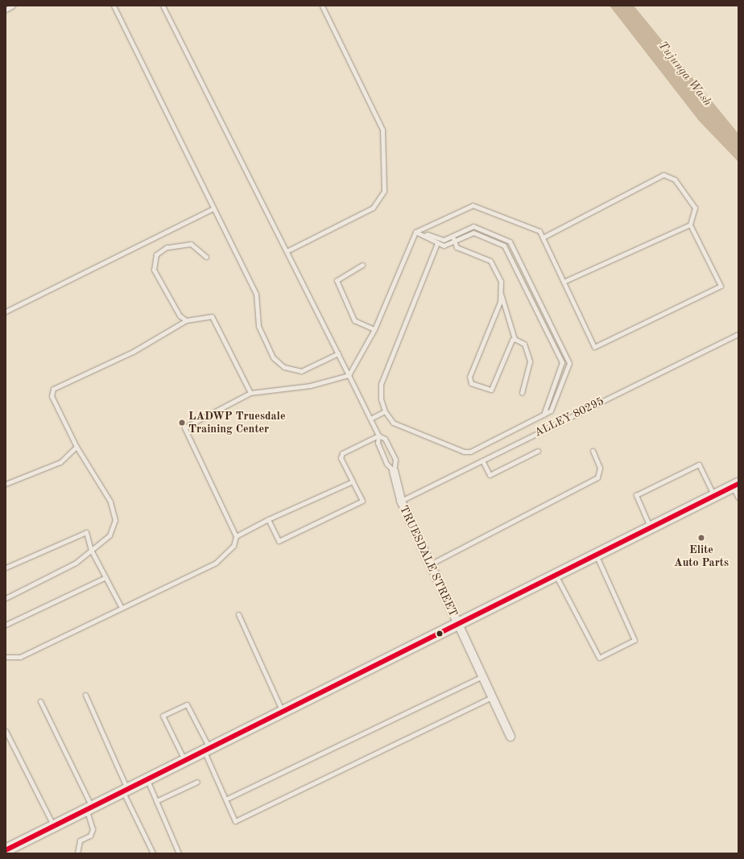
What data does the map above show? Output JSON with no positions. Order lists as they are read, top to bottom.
{
  "streets": {
    "street": ["TRUESDALE STREET"],
    "lane": ["ALLEY 80295"]
  },
  "crossings": [
    ["ALLEY 80295", "TRUESDALE STREET"]
  ],
  "water": ["Tujunga Wash"],
  "places": ["LADWP Truesdale Training Center", "Elite Auto Parts"]
}
